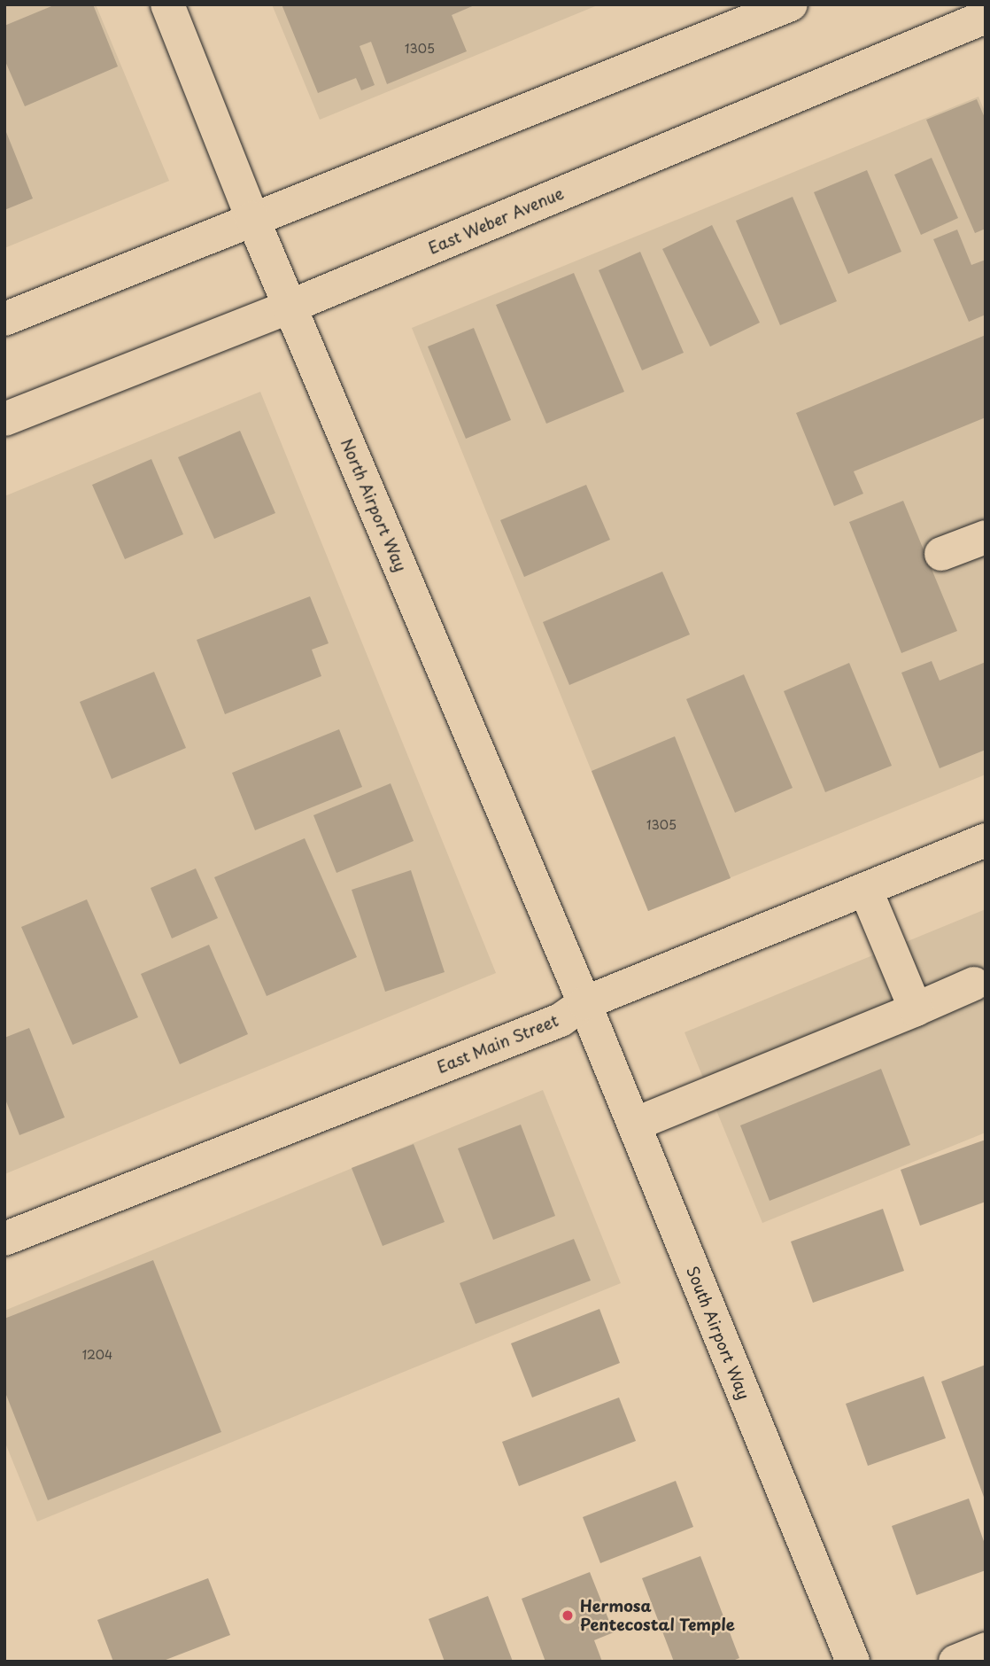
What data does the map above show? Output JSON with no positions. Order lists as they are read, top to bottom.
{
  "streets": {
    "main road": [
      "East Weber Avenue",
      "North Airport Way",
      "East Main Street",
      "South Airport Way"
    ]
  },
  "crossings": [
    ["East Weber Avenue", "North Airport Way"],
    ["North Airport Way", "East Main Street"],
    ["North Airport Way", "South Airport Way"],
    ["East Main Street", "South Airport Way"]
  ],
  "places": ["Hermosa Pentecostal Temple"],
  "house_numbers": ["1305", "1305", "1204"]
}
